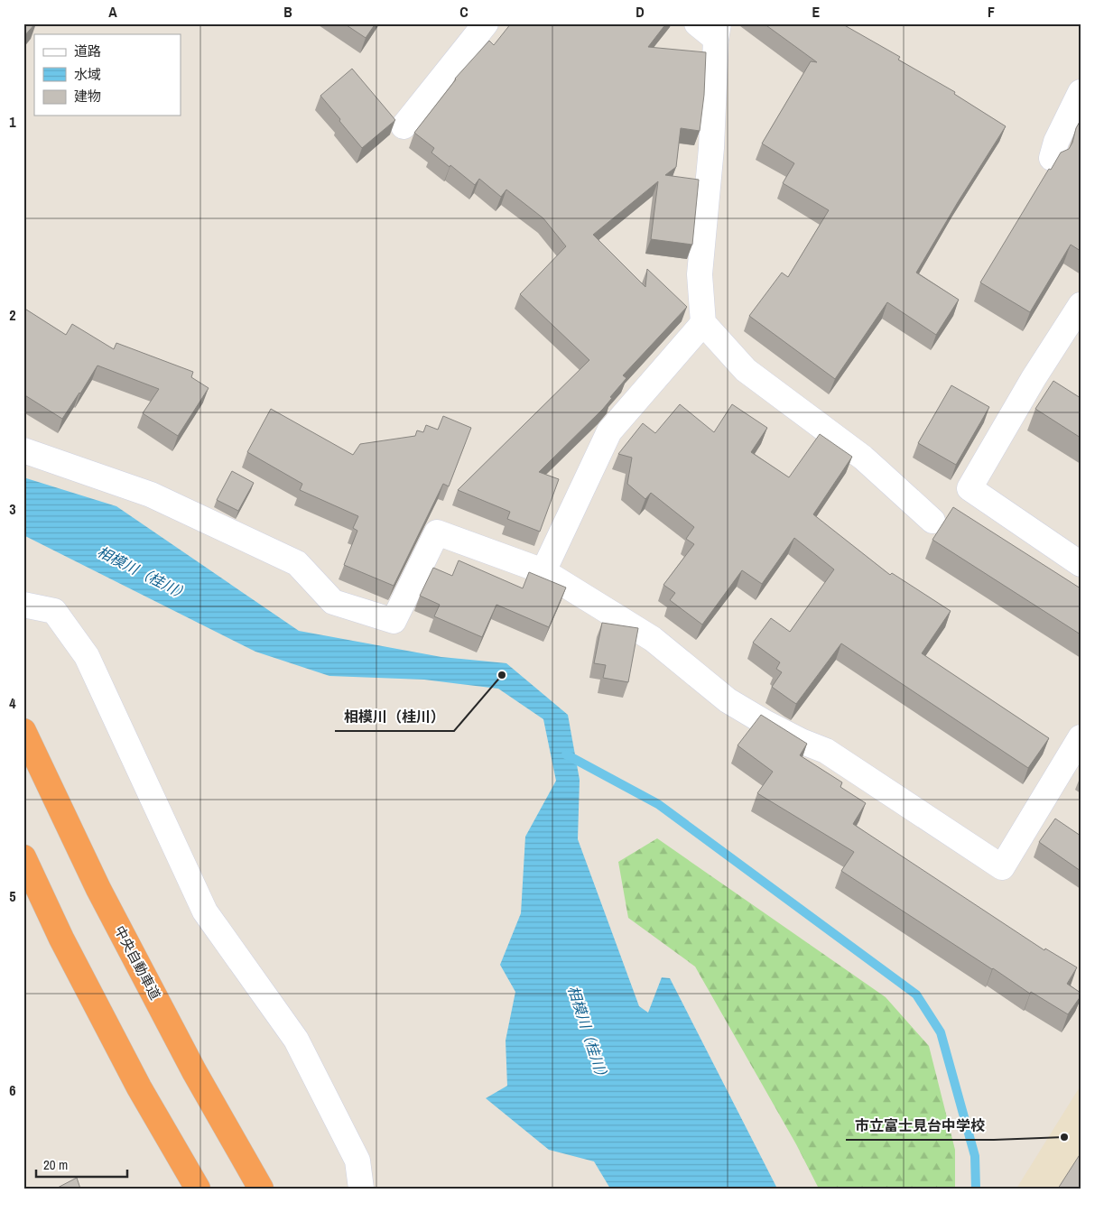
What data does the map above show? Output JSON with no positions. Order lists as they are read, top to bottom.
{
  "streets": {
    "highway": ["中央自動車道"]
  },
  "water": ["相模川（桂川）"],
  "places": ["相模川（桂川）", "市立富士見台中学校"],
  "legend": ["道路", "水域", "建物"],
  "scale_bar": "20 m",
  "grid": {
    "columns": [
      "A",
      "B",
      "C",
      "D",
      "E",
      "F"
    ],
    "rows": [
      "1",
      "2",
      "3",
      "4",
      "5",
      "6"
    ]
  }
}
